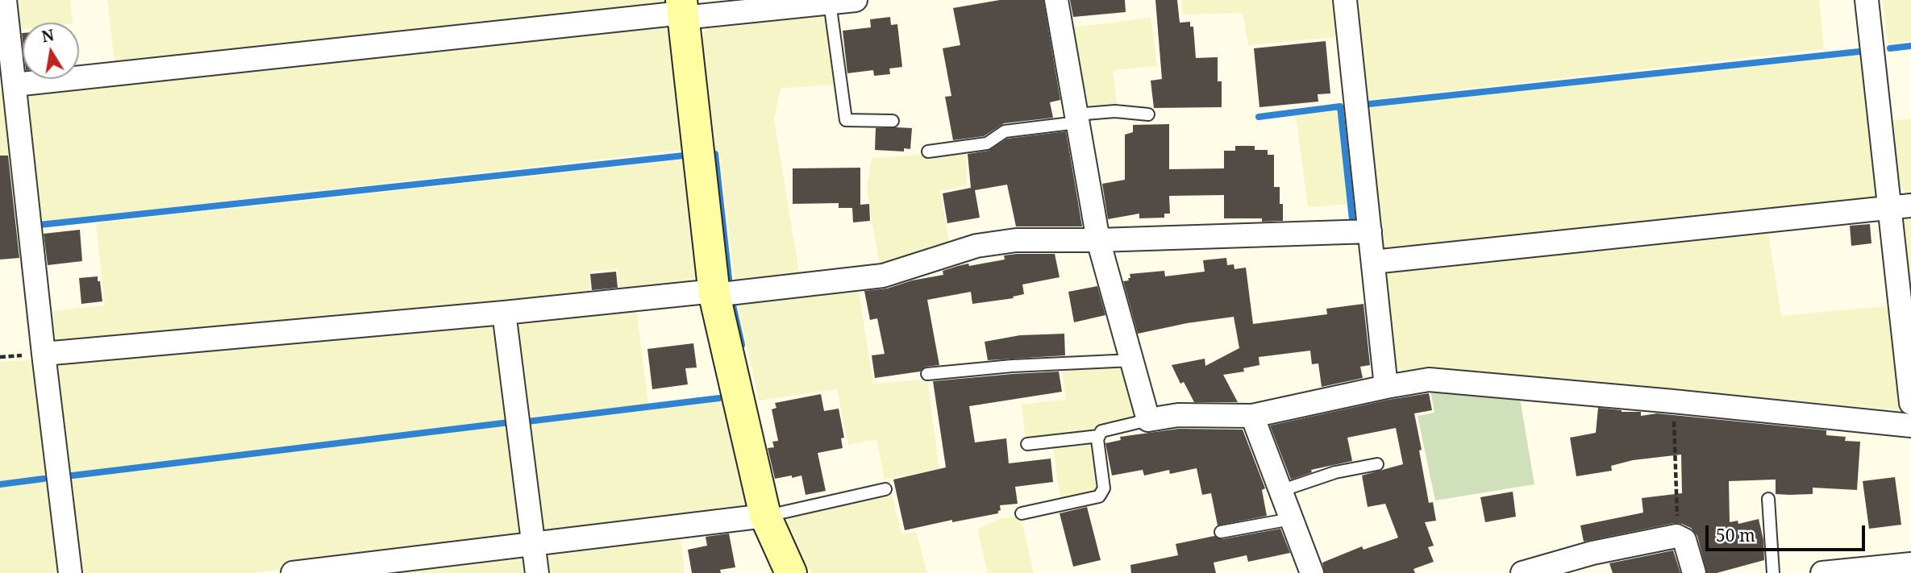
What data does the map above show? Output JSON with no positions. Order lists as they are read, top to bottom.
{
  "scale_bar": "50 m",
  "north": "top"
}
